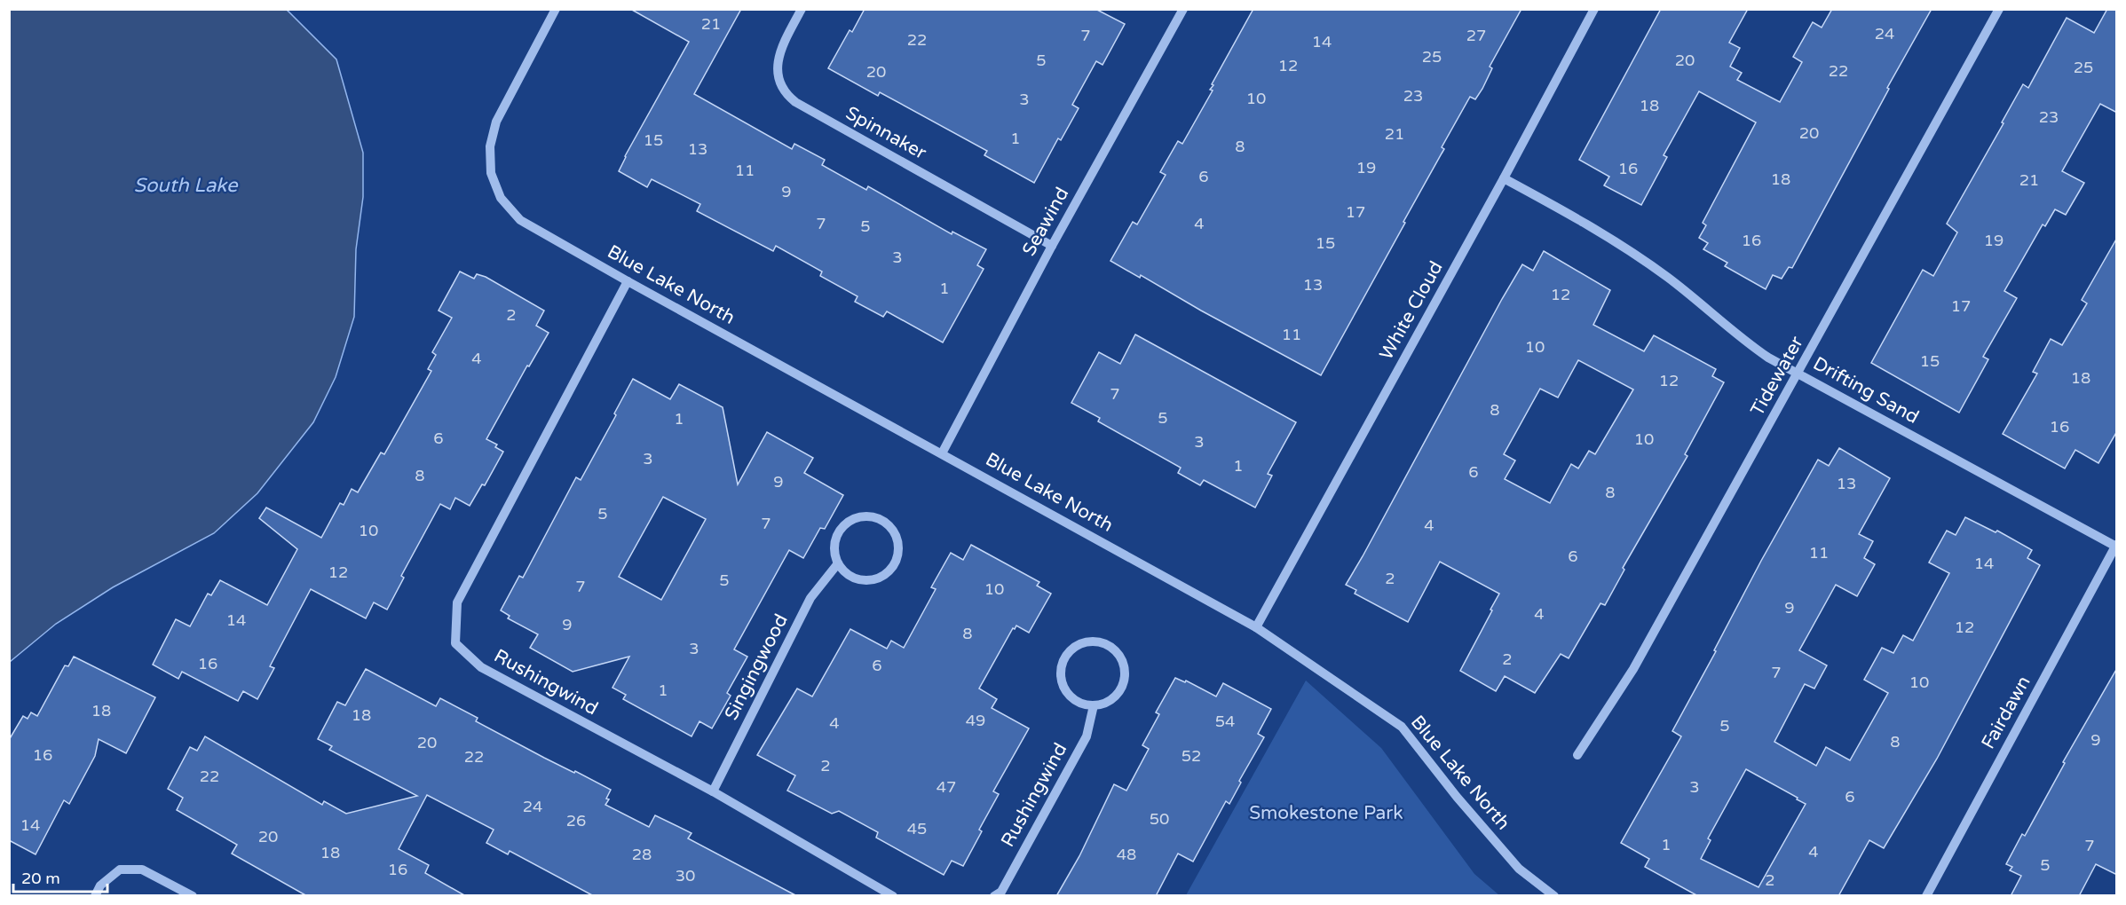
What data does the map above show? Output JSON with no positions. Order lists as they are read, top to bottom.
{
  "streets": {
    "street": [
      "Spinnaker",
      "Seawind",
      "Blue Lake North",
      "White Cloud",
      "Tidewater",
      "Drifting Sand",
      "Singingwood",
      "Rushingwind",
      "Fairdawn"
    ]
  },
  "crossings": [
    ["Spinnaker", "Seawind"],
    ["Seawind", "Blue Lake North"],
    ["Blue Lake North", "White Cloud"],
    ["Blue Lake North", "Rushingwind"],
    ["White Cloud", "Drifting Sand"],
    ["Tidewater", "Drifting Sand"],
    ["Drifting Sand", "Fairdawn"],
    ["Singingwood", "Rushingwind"]
  ],
  "water": ["South Lake"],
  "parks": ["Smokestone Park"],
  "house_numbers": [
    "21",
    "24",
    "7",
    "27",
    "22",
    "14",
    "25",
    "5",
    "20",
    "12",
    "25",
    "22",
    "20",
    "23",
    "10",
    "3",
    "18",
    "23",
    "20",
    "21",
    "1",
    "15",
    "8",
    "13",
    "19",
    "16",
    "11",
    "6",
    "18",
    "21",
    "9",
    "17",
    "7",
    "4",
    "5",
    "16",
    "19",
    "15",
    "3",
    "13",
    "1",
    "12",
    "17",
    "2",
    "11",
    "10",
    "4",
    "15",
    "18",
    "12",
    "7",
    "8",
    "5",
    "1",
    "16",
    "6",
    "10",
    "3",
    "3",
    "1",
    "6",
    "8",
    "9",
    "13",
    "8",
    "5",
    "7",
    "4",
    "10",
    "11",
    "6",
    "14",
    "12",
    "2",
    "5",
    "7",
    "10",
    "9",
    "4",
    "14",
    "9",
    "12",
    "8",
    "3",
    "2",
    "16",
    "6",
    "7",
    "10",
    "1",
    "18",
    "18",
    "49",
    "54",
    "4",
    "5",
    "9",
    "8",
    "20",
    "16",
    "52",
    "22",
    "2",
    "22",
    "47",
    "3",
    "6",
    "24",
    "50",
    "26",
    "14",
    "45",
    "20",
    "1",
    "7",
    "4",
    "18",
    "28",
    "48",
    "5",
    "16",
    "30",
    "2"
  ],
  "scale_bar": "20 m"
}
